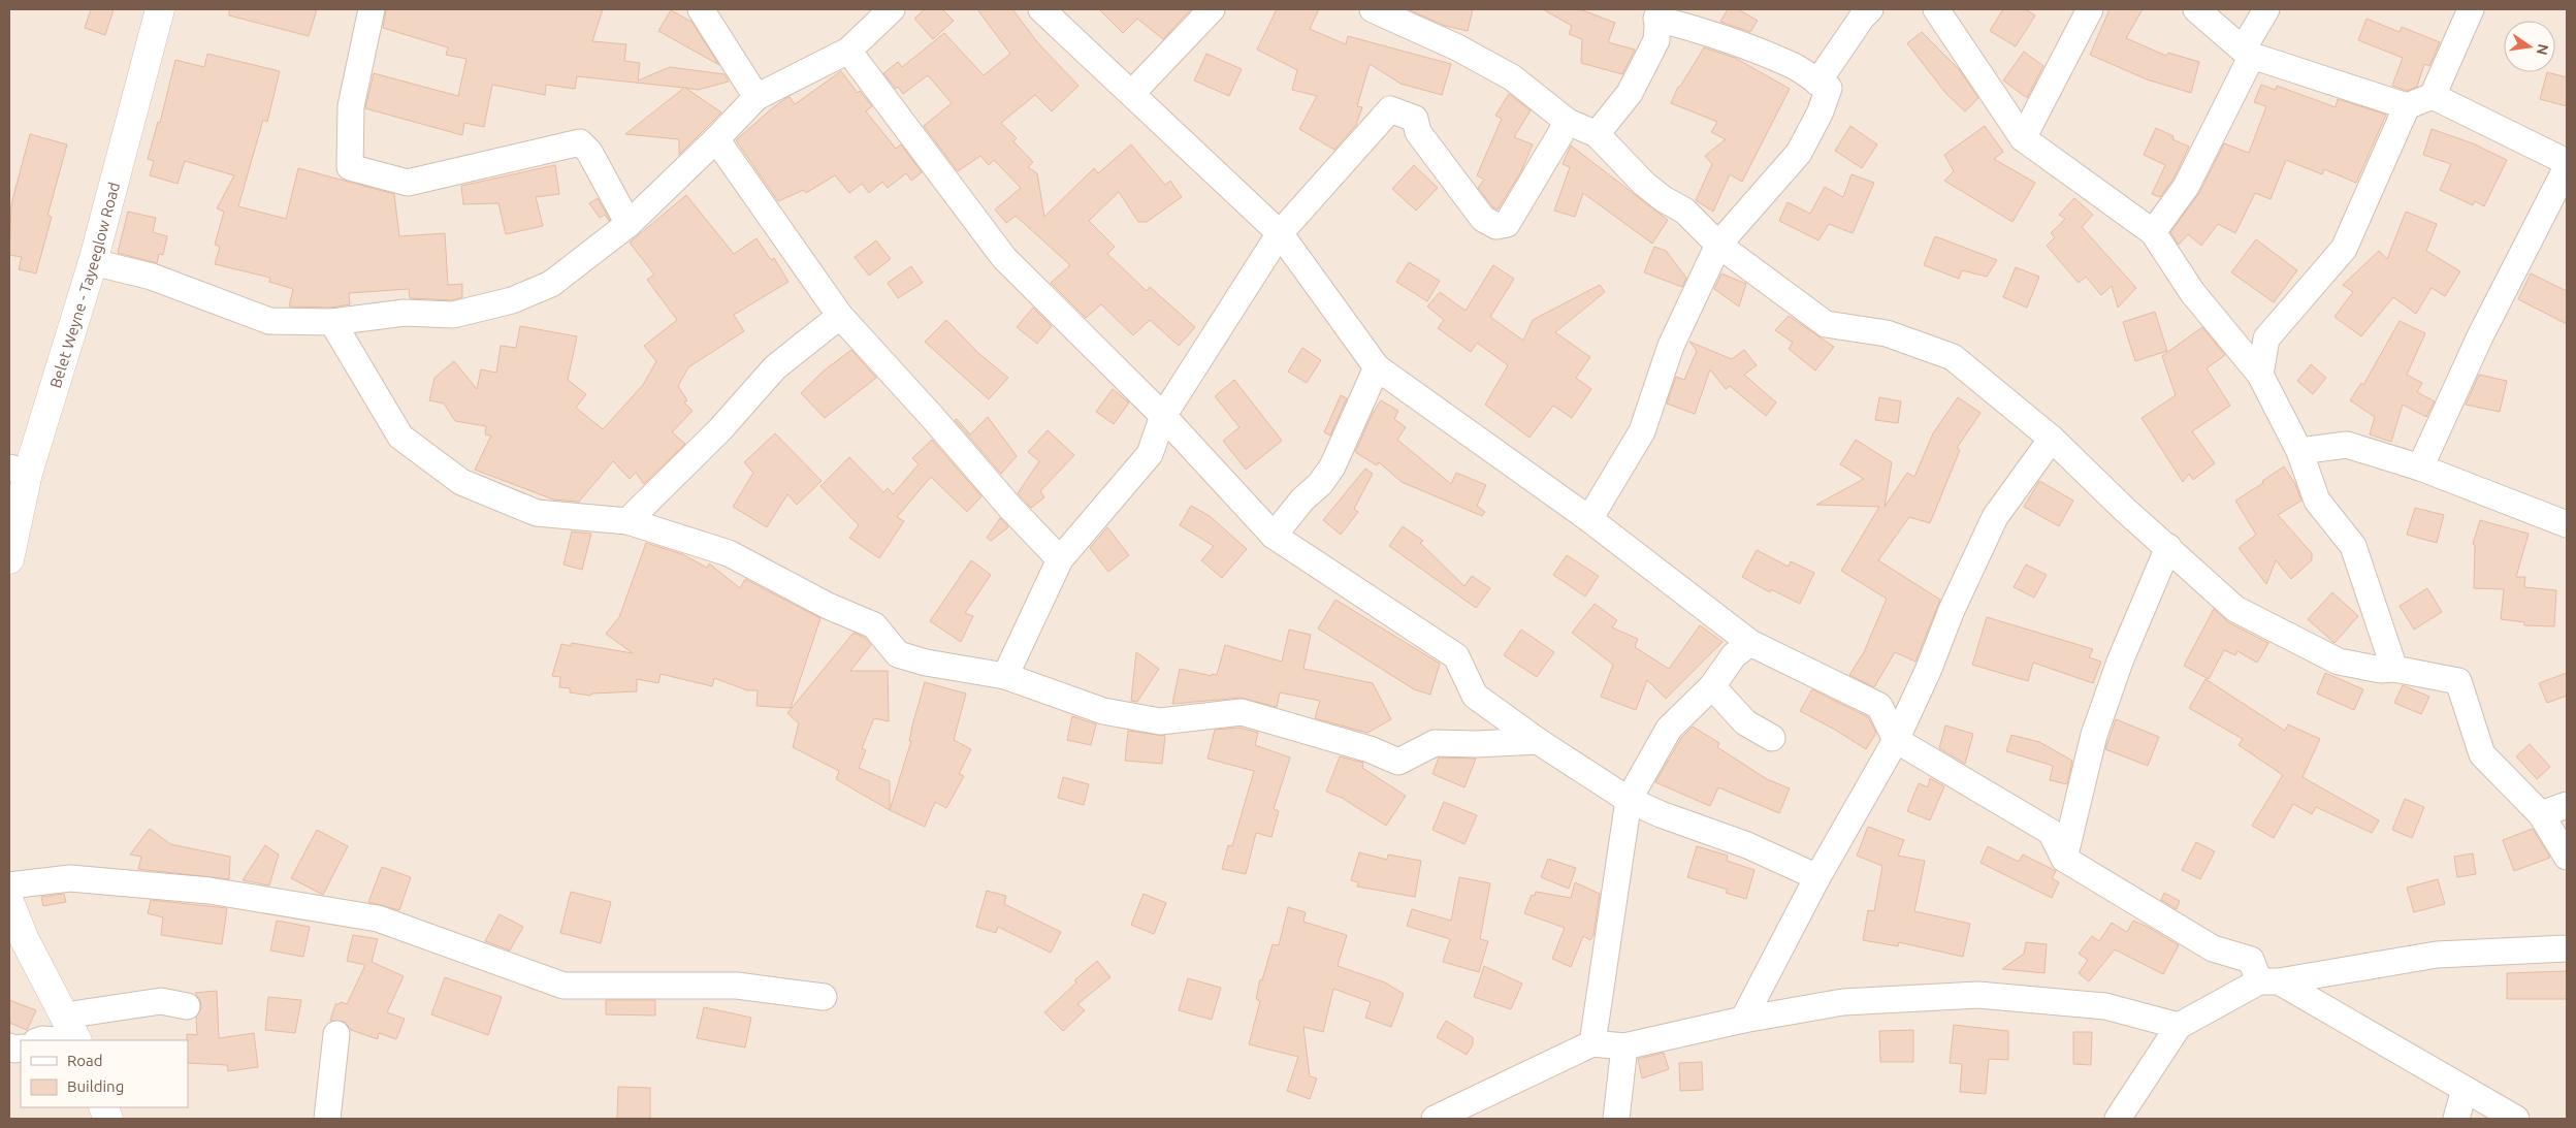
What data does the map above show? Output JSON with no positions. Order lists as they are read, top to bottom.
{
  "streets": {
    "main road": ["Belet Weyne - Tayeeglow Road"]
  },
  "legend": ["Road", "Building"],
  "north": "right"
}
